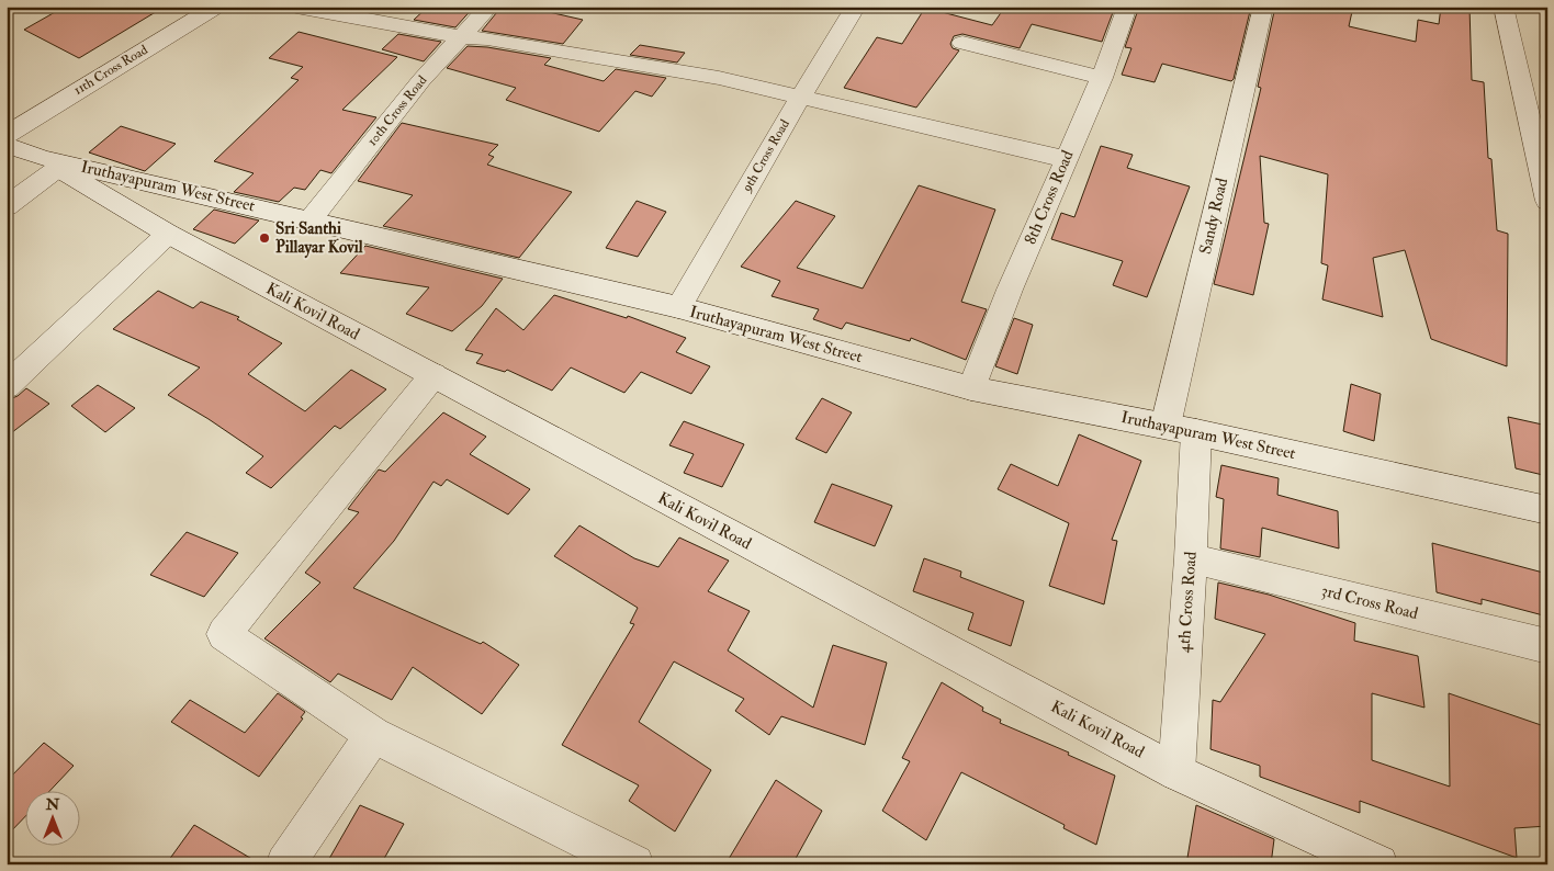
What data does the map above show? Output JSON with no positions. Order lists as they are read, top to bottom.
{
  "streets": {
    "street": [
      "11th Cross Road",
      "10th Cross Road",
      "9th Cross Road",
      "Iruthayapuram West Street",
      "8th Cross Road",
      "Sandy Road",
      "Kali Kovil Road",
      "4th Cross Road",
      "3rd Cross Road"
    ]
  },
  "crossings": [
    ["10th Cross Road", "Iruthayapuram West Street"],
    ["9th Cross Road", "Iruthayapuram West Street"],
    ["Iruthayapuram West Street", "8th Cross Road"],
    ["Iruthayapuram West Street", "Sandy Road"],
    ["Iruthayapuram West Street", "Kali Kovil Road"],
    ["Iruthayapuram West Street", "4th Cross Road"],
    ["Sandy Road", "4th Cross Road"],
    ["Kali Kovil Road", "4th Cross Road"],
    ["4th Cross Road", "3rd Cross Road"]
  ],
  "places": ["Sri Santhi Pillayar Kovil"],
  "north": "top"
}
